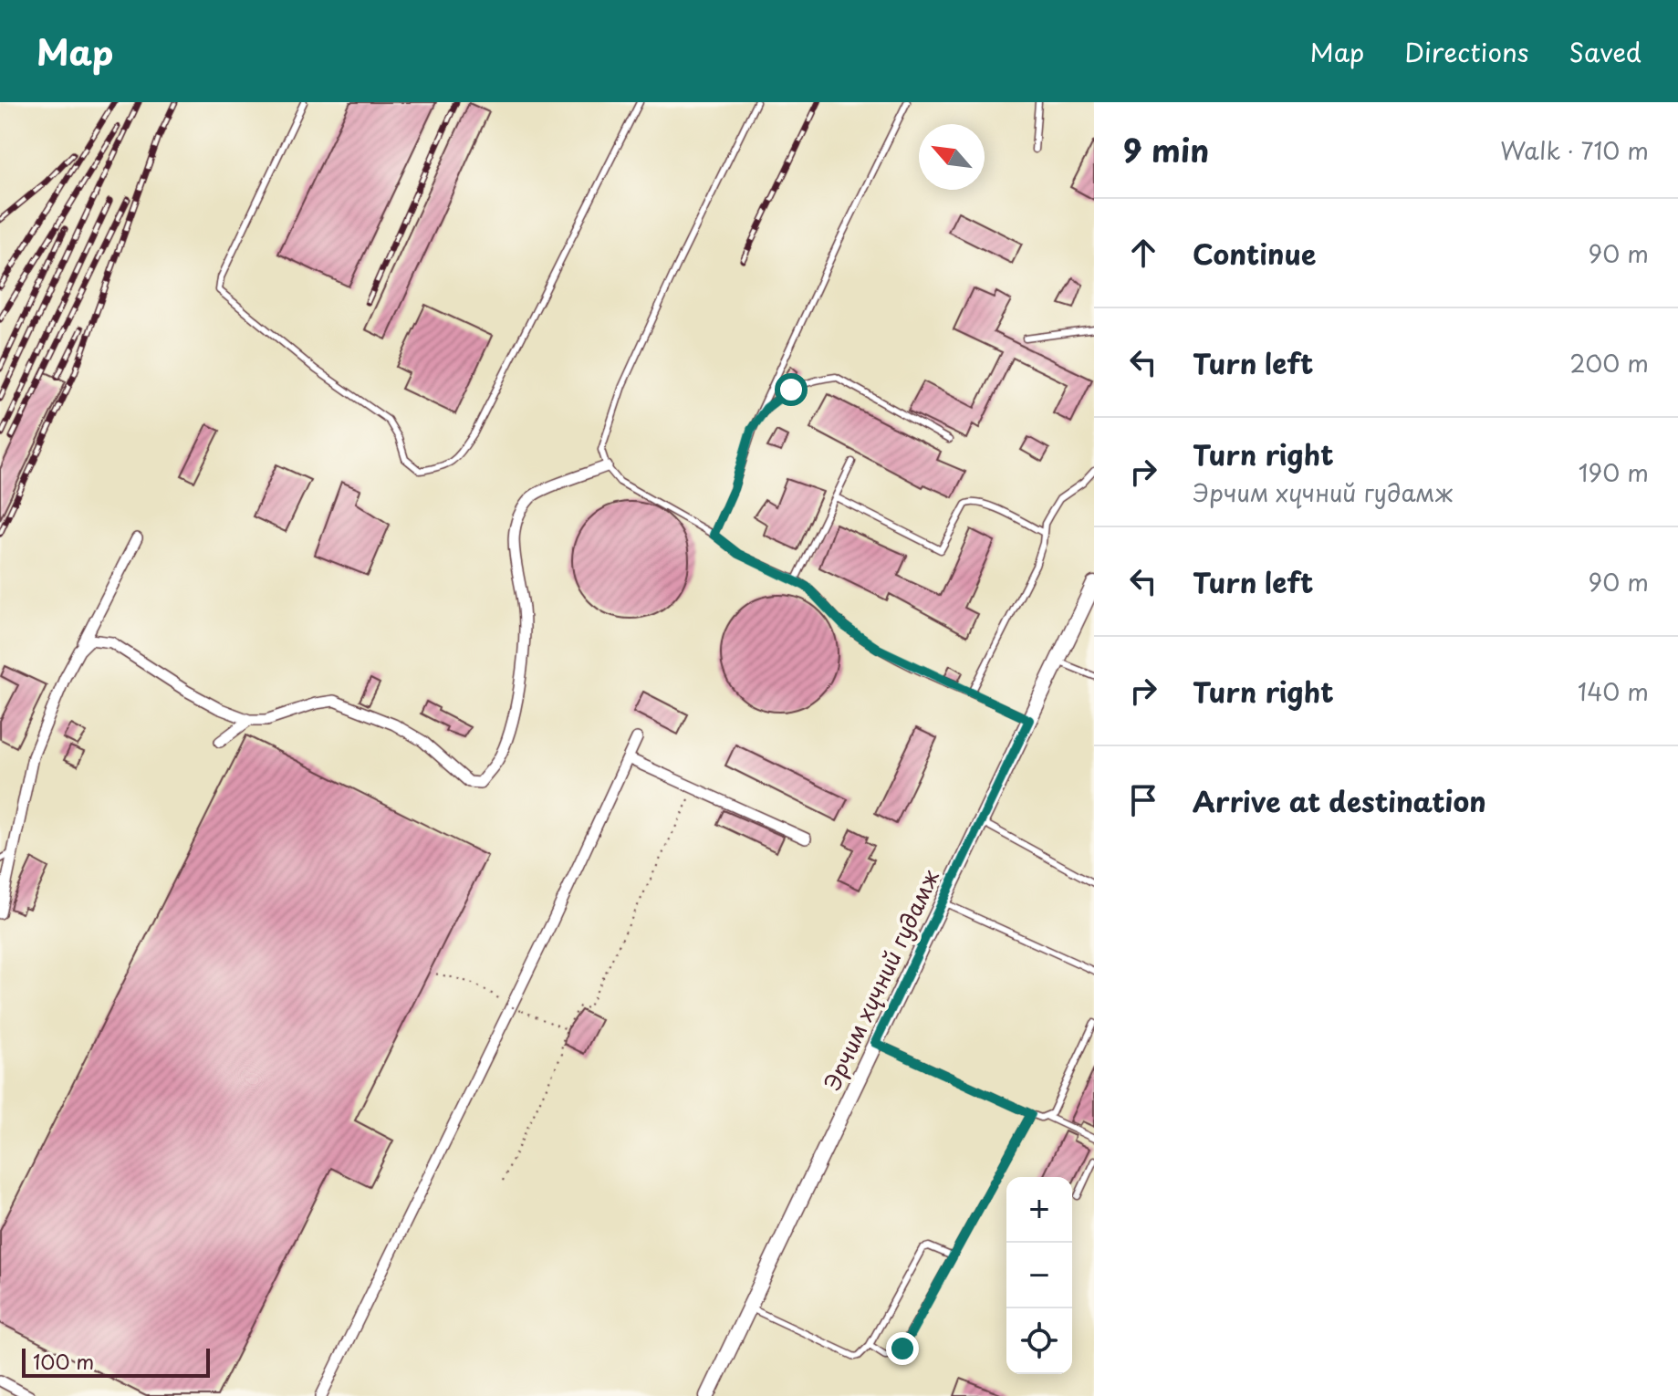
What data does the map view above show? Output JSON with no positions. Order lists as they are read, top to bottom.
{
  "streets": {
    "main road": ["Эрчим хүчний гудамж"]
  },
  "scale_bar": "100 m",
  "north": "top left",
  "page": {
    "header": "Map",
    "nav": ["Map", "Directions", "Saved"],
    "heading": ["9 min", "Walk · 710 m"],
    "list": [
      ["Continue", "90 m"],
      ["Turn left", "200 m"],
      ["Turn right", "Эрчим хүчний гудамж", "190 m"],
      ["Turn left", "90 m"],
      ["Turn right", "140 m"],
      "Arrive at destination"
    ],
    "map_buttons": ["+", "−"],
    "scale": "100 m"
  }
}
